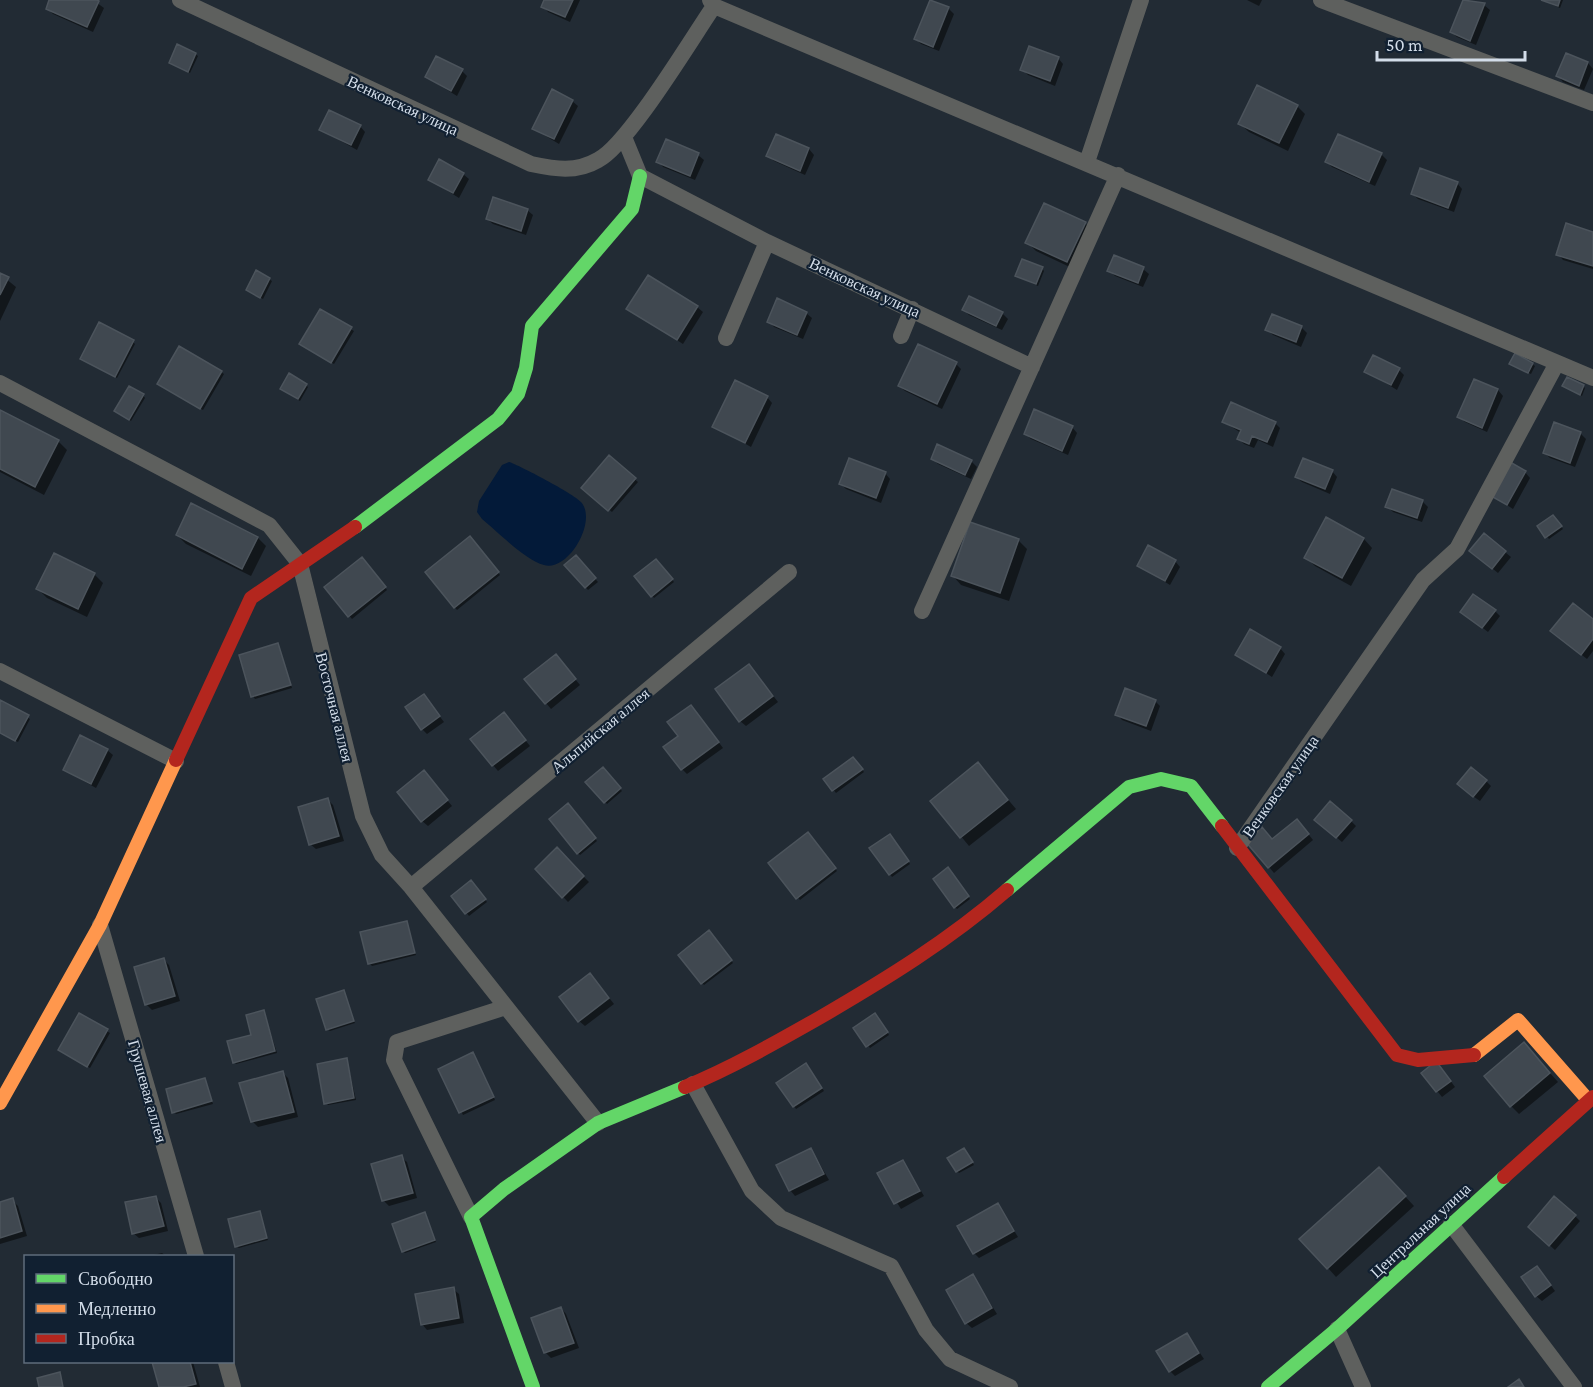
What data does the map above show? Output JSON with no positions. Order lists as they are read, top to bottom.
{
  "streets": {
    "street": [
      "Венковская улица",
      "Восточная аллея",
      "Альпийская аллея",
      "Грушевая аллея",
      "Центральная улица"
    ]
  },
  "crossings": [
    ["Венковская улица", "Центральная улица"],
    ["Восточная аллея", "Альпийская аллея"]
  ],
  "legend": ["Свободно", "Медленно", "Пробка"],
  "scale_bar": "50 m"
}
